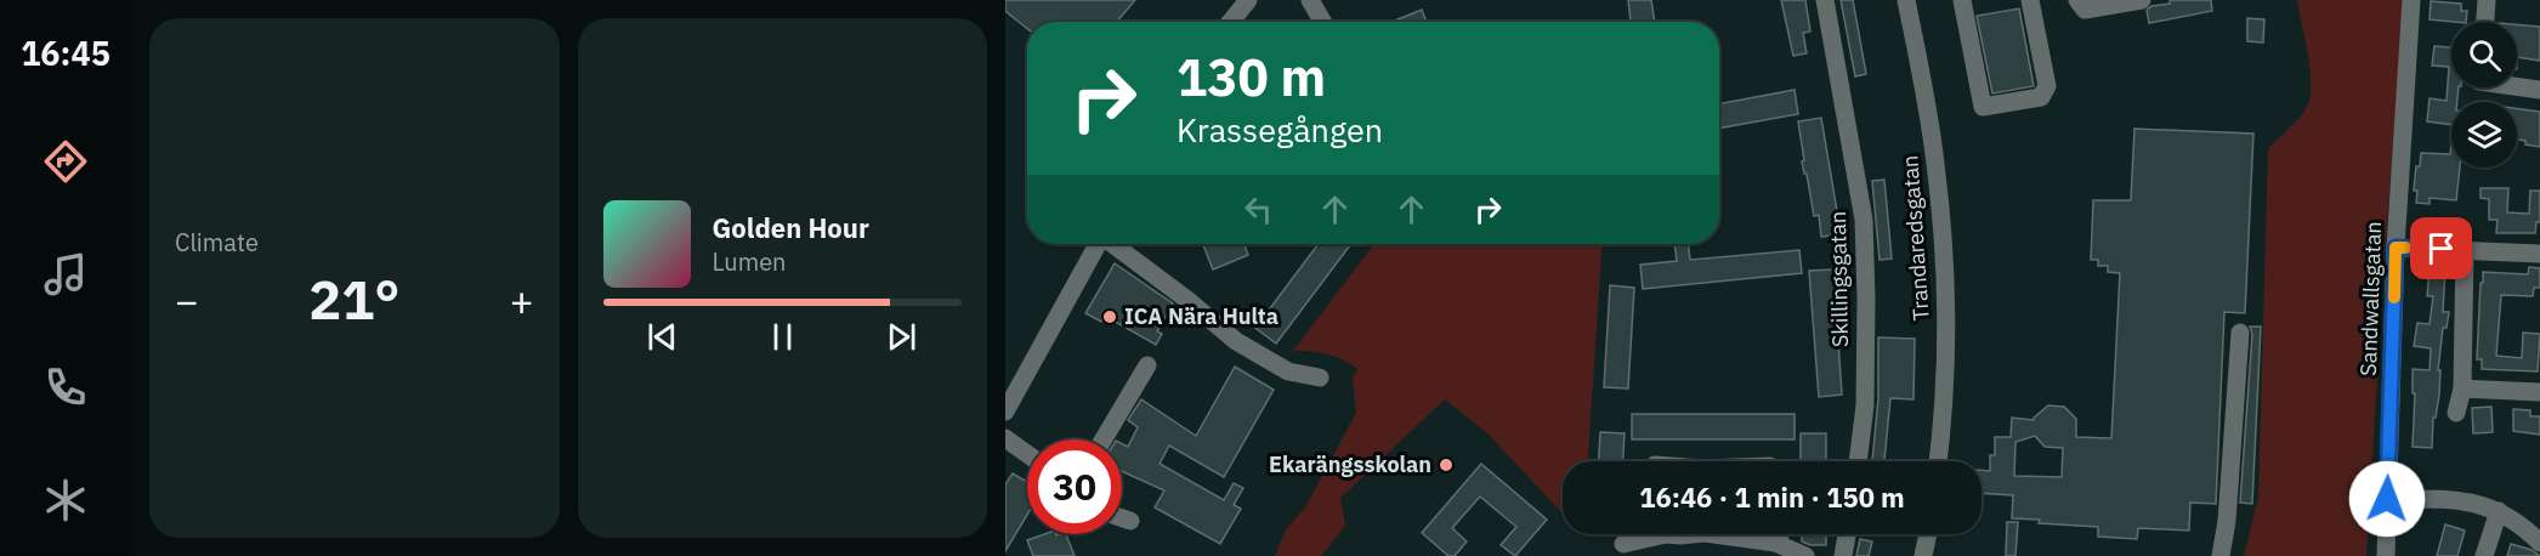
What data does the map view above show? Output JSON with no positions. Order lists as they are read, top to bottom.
{
  "streets": {
    "street": ["Trandaredsgatan", "Skillingsgatan", "Sandwallsgatan"]
  },
  "places": ["ICA Nära Hulta", "Ekarängsskolan"],
  "page": {
    "tabs": "16:45",
    "tile": "Climate",
    "turn": ["130 m", "Krassegången"],
    "song": ["Golden Hour", "Lumen"],
    "heat": ["−", "21°", "+"],
    "limit": "30",
    "trip": "16:46 · 1 min · 150 m"
  }
}
